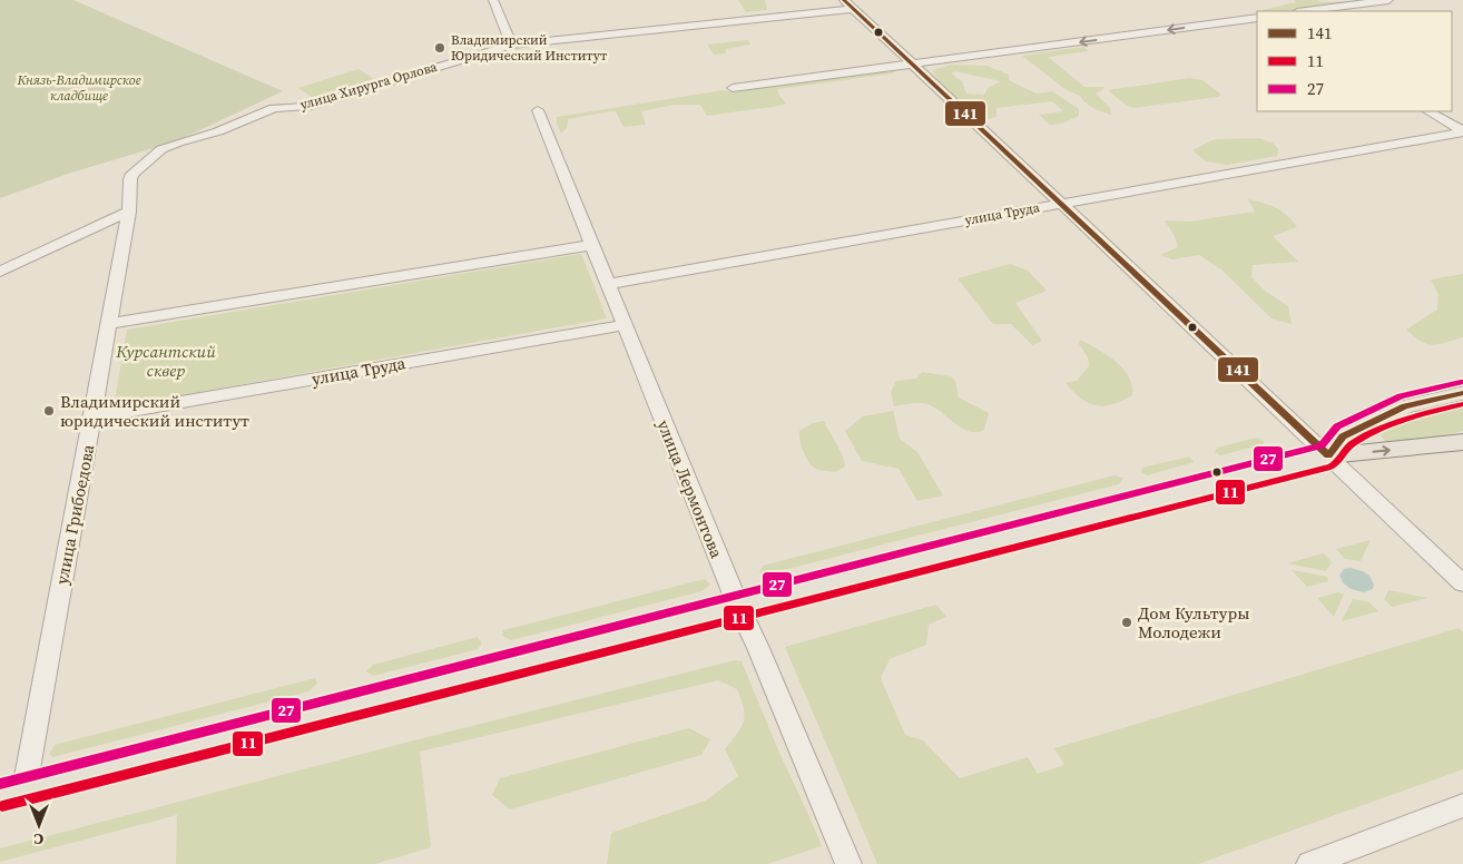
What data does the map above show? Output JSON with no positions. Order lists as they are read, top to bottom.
{
  "streets": {
    "street": [
      "улица Хирурга Орлова",
      "улица Труда",
      "улица Лермонтова",
      "улица Грибоедова"
    ]
  },
  "crossings": [
    ["улица Хирурга Орлова", "улица Грибоедова"],
    ["улица Труда", "улица Лермонтова"],
    ["улица Труда", "улица Грибоедова"]
  ],
  "parks": ["Князь-Владимирское кладбище", "Курсантский сквер"],
  "places": ["Владимирский Юридический Институт", "Владимирский юридический институт", "Дом Культуры Молодежи"],
  "lines": ["transit line 141", "transit line 27", "transit line 11"],
  "legend": ["141", "11", "27"],
  "north": "bottom"
}
